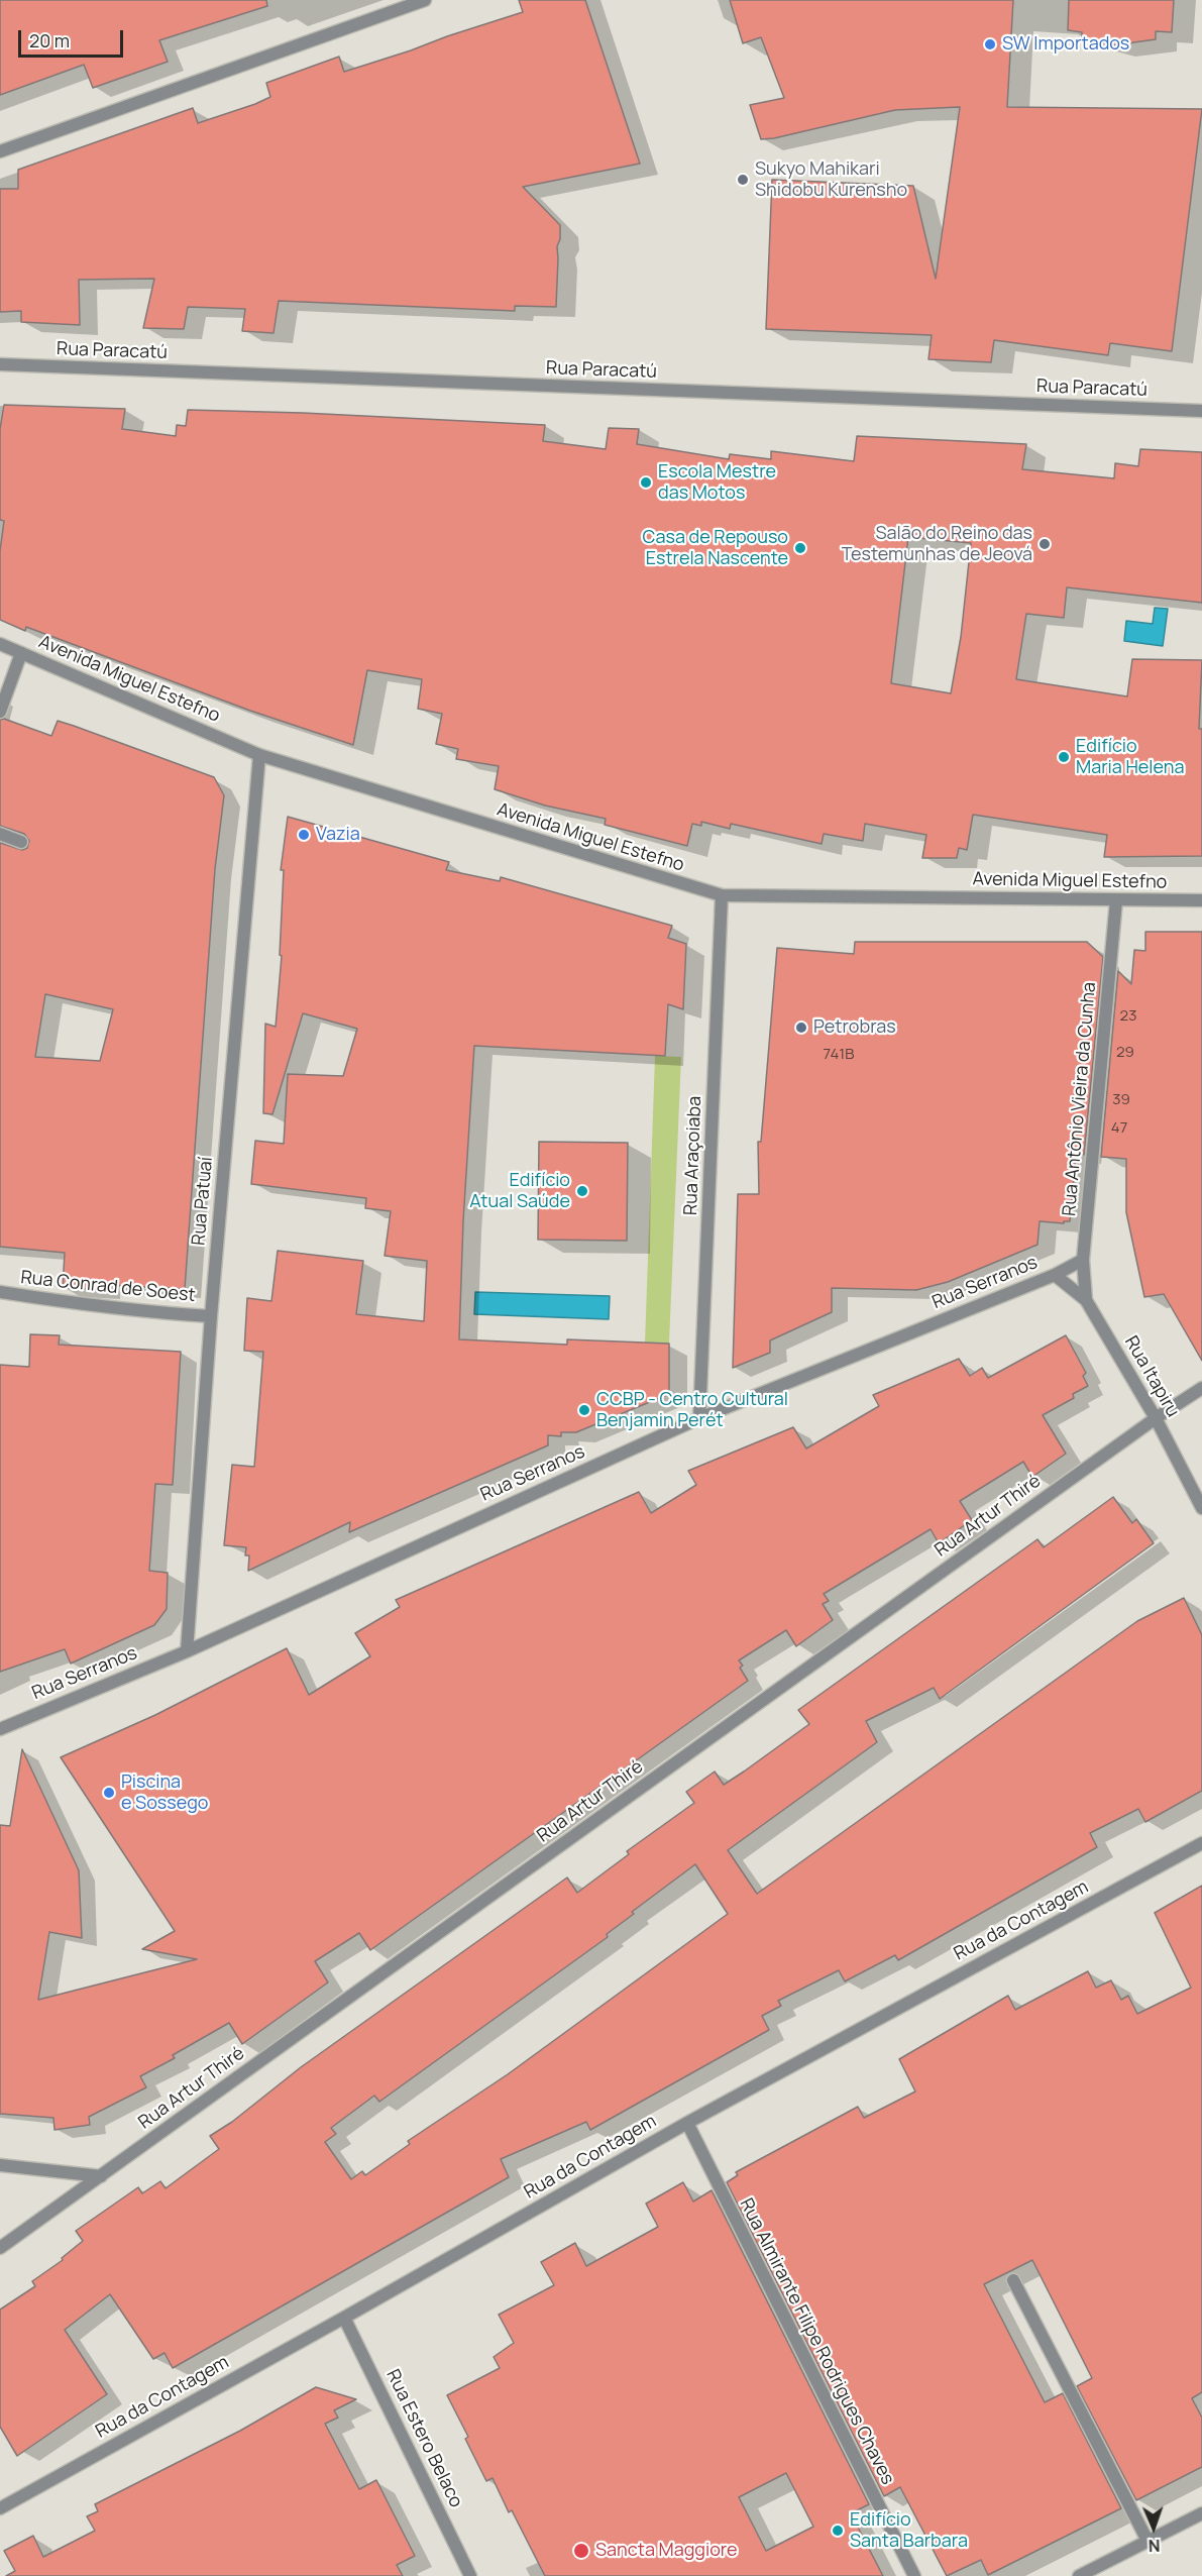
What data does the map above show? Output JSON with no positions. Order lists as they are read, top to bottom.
{
  "streets": {
    "street": [
      "Rua Paracatú",
      "Avenida Miguel Estefno",
      "Rua Antônio Vieira da Cunha",
      "Rua Araçoiaba",
      "Rua Patuaí",
      "Rua Serranos",
      "Rua Conrad de Soest",
      "Rua Itapiru",
      "Rua Artur Thiré",
      "Rua da Contagem",
      "Rua Almirante Filipe Rodrigues Chaves",
      "Rua Estero Belaco"
    ]
  },
  "crossings": [
    ["Avenida Miguel Estefno", "Rua Antônio Vieira da Cunha"],
    ["Avenida Miguel Estefno", "Rua Araçoiaba"],
    ["Avenida Miguel Estefno", "Rua Patuaí"],
    ["Rua Antônio Vieira da Cunha", "Rua Serranos"],
    ["Rua Antônio Vieira da Cunha", "Rua Itapiru"],
    ["Rua Araçoiaba", "Rua Serranos"],
    ["Rua Patuaí", "Rua Serranos"],
    ["Rua Patuaí", "Rua Conrad de Soest"],
    ["Rua Serranos", "Rua Itapiru"],
    ["Rua Itapiru", "Rua Artur Thiré"],
    ["Rua da Contagem", "Rua Almirante Filipe Rodrigues Chaves"],
    ["Rua da Contagem", "Rua Estero Belaco"]
  ],
  "places": [
    "SW Importados",
    "Sukyo Mahikari Shidobu Kurensho",
    "Escola Mestre das Motos",
    "Salão do Reino das Testemunhas de Jeová",
    "Casa de Repouso Estrela Nascente",
    "Edifício Maria Helena",
    "Vazia",
    "Petrobras",
    "Edifício Atual Saúde",
    "CCBP - Centro Cultural Benjamin Perét",
    "Piscina e Sossego",
    "Edifício Santa Barbara",
    "Sancta Maggiore"
  ],
  "house_numbers": [
    "23",
    "29",
    "741B",
    "39",
    "47"
  ],
  "scale_bar": "20 m",
  "north": "bottom"
}
